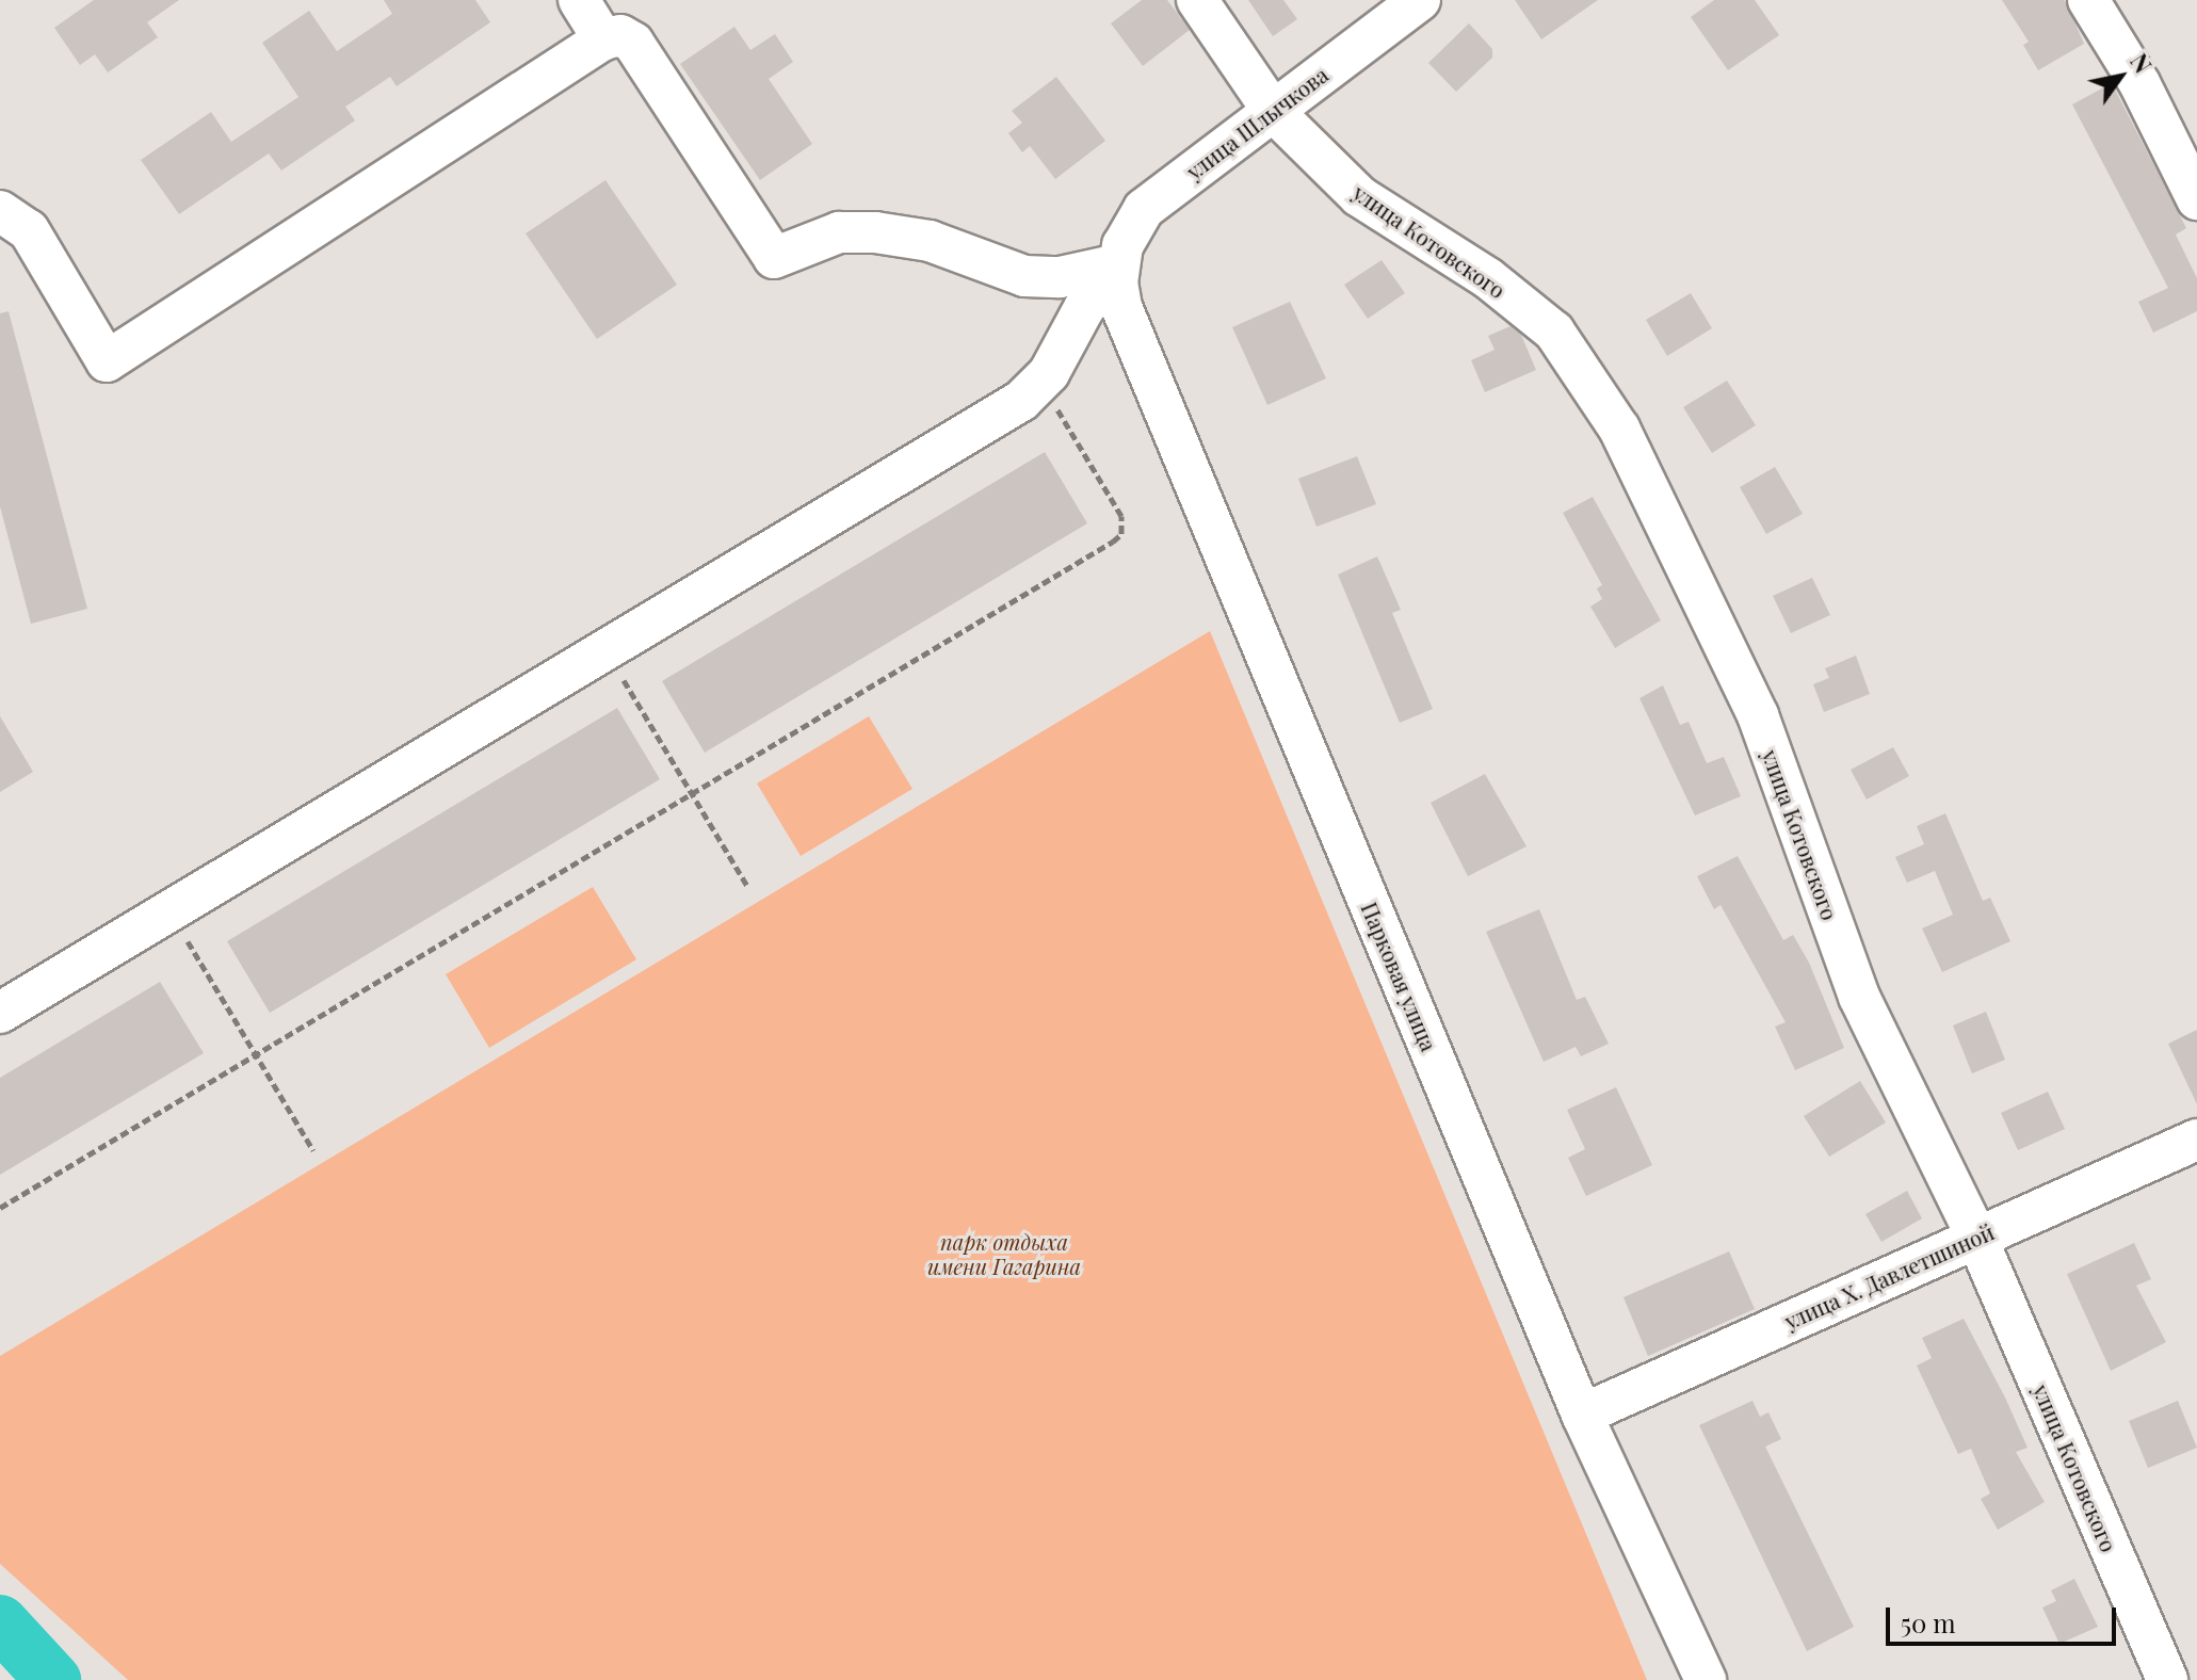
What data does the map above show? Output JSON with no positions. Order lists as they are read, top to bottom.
{
  "streets": {
    "street": [
      "улица Шлычкова",
      "улица Котовского",
      "Парковая улица",
      "улица Х. Давлетшиной"
    ]
  },
  "crossings": [
    ["улица Шлычкова", "улица Котовского"],
    ["улица Шлычкова", "Парковая улица"],
    ["улица Котовского", "улица Х. Давлетшиной"],
    ["Парковая улица", "улица Х. Давлетшиной"]
  ],
  "parks": ["парк отдыха имени Гагарина"],
  "scale_bar": "50 m",
  "north": "top right"
}
